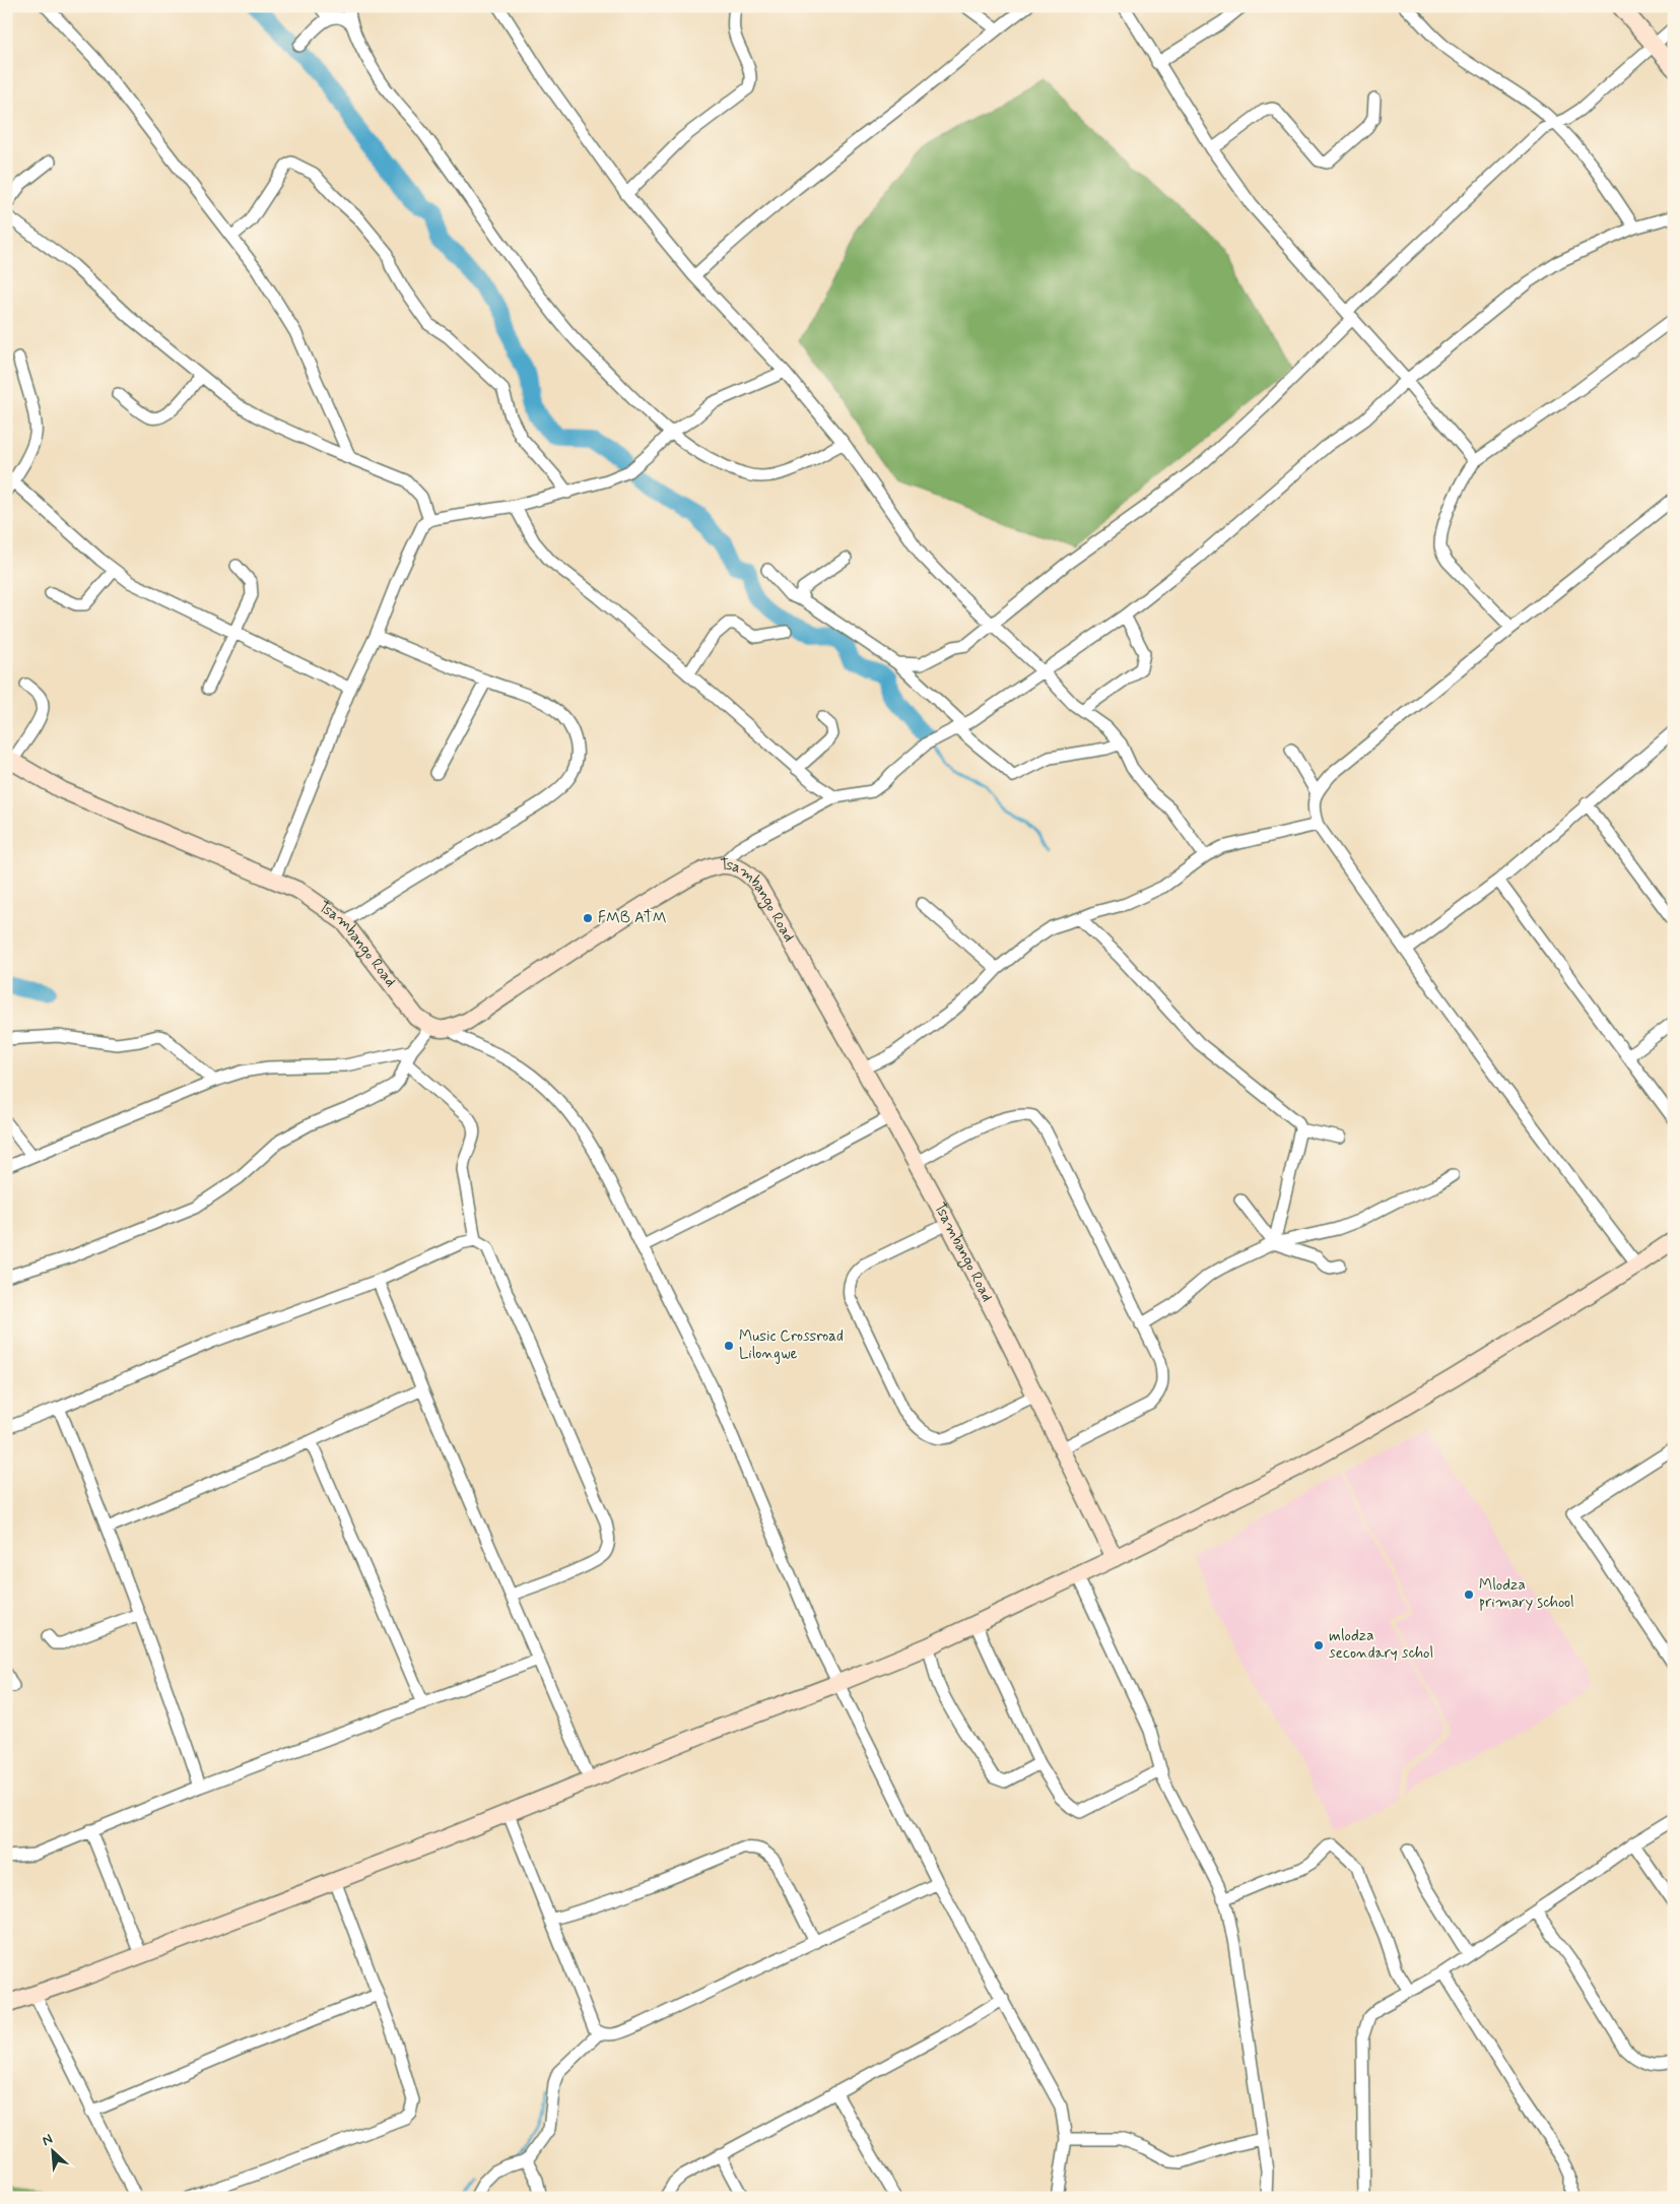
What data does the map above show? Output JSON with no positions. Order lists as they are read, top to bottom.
{
  "streets": {
    "street": ["Tsambango Road"]
  },
  "places": [
    "FMB ATM",
    "Music Crossroad Lilongwe",
    "Mlodza primary school",
    "mlodza secondary schol"
  ],
  "north": "top left"
}
